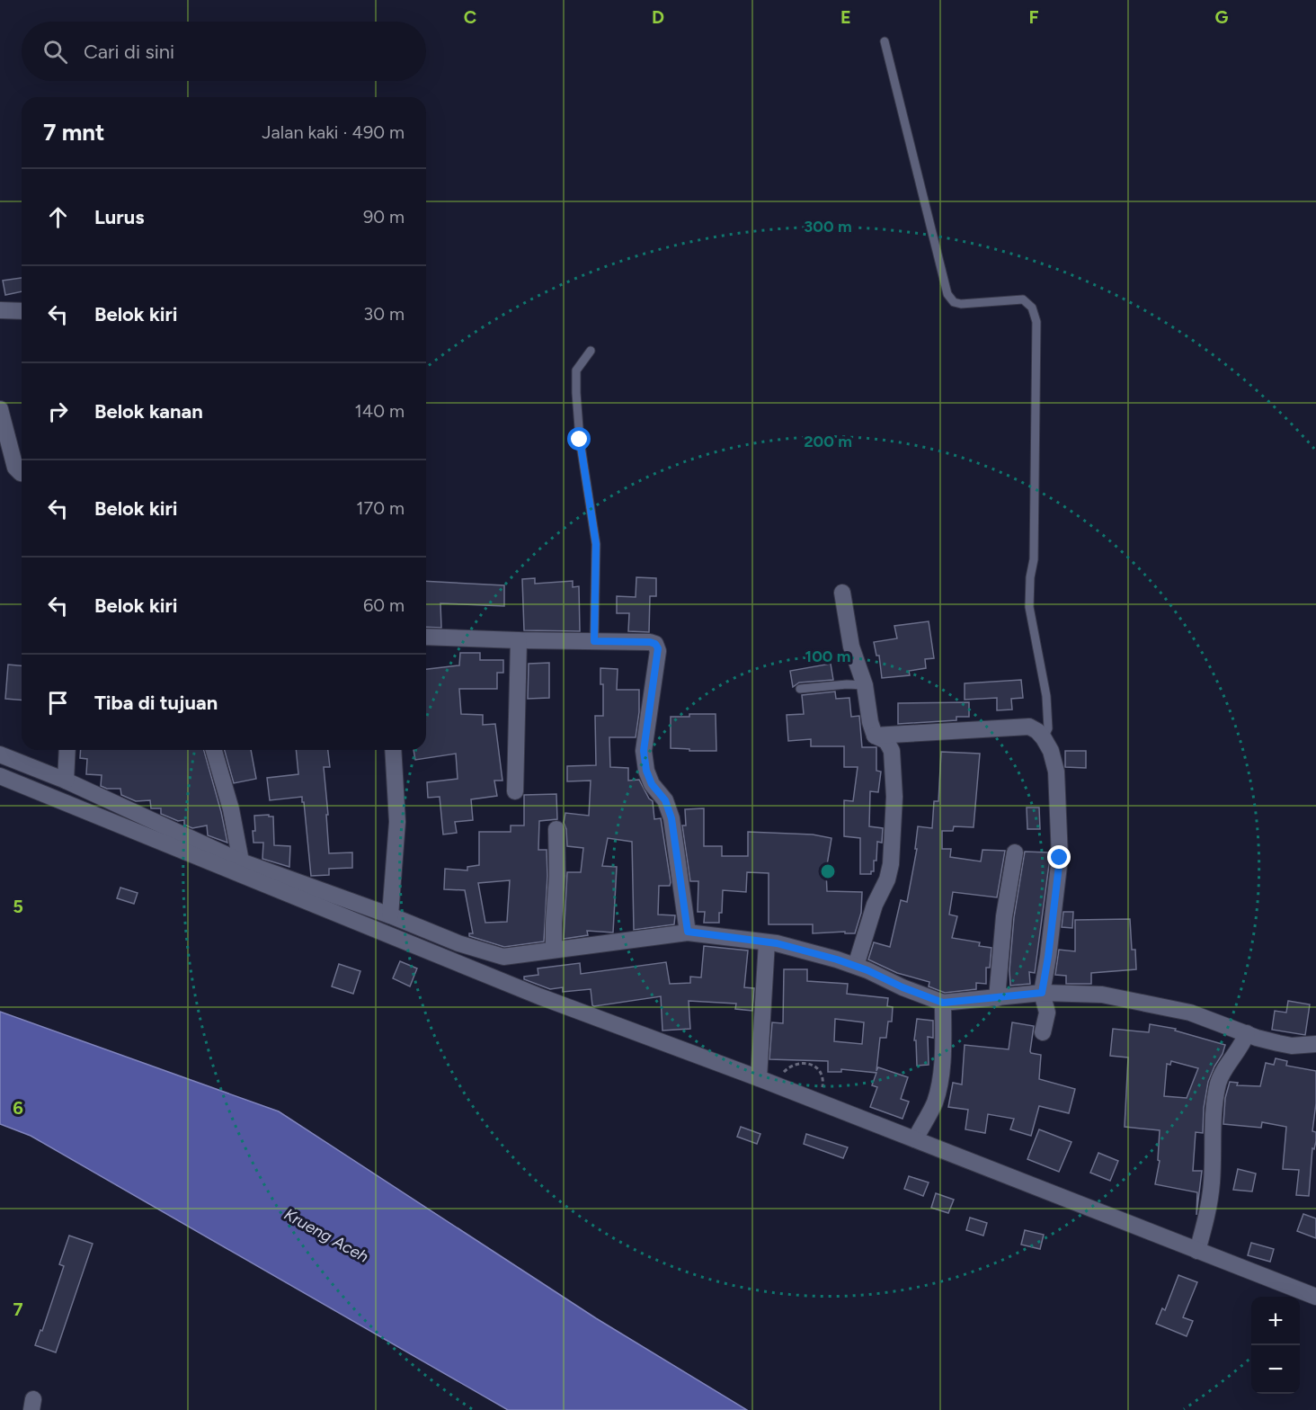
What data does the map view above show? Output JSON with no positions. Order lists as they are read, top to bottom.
{
  "water": ["Krueng Aceh"],
  "page": {
    "search": "Cari di sini",
    "heading": ["7 mnt", "Jalan kaki · 490 m"],
    "list": [
      ["Lurus", "90 m"],
      ["Belok kiri", "30 m"],
      ["Belok kanan", "140 m"],
      ["Belok kiri", "170 m"],
      ["Belok kiri", "60 m"],
      "Tiba di tujuan"
    ],
    "map_buttons": ["+", "−"]
  },
  "grid": {
    "columns": [
      "C",
      "D",
      "E",
      "F",
      "G"
    ],
    "rows": ["5", "6", "7"]
  },
  "rings": ["300 m", "200 m", "100 m"]
}
